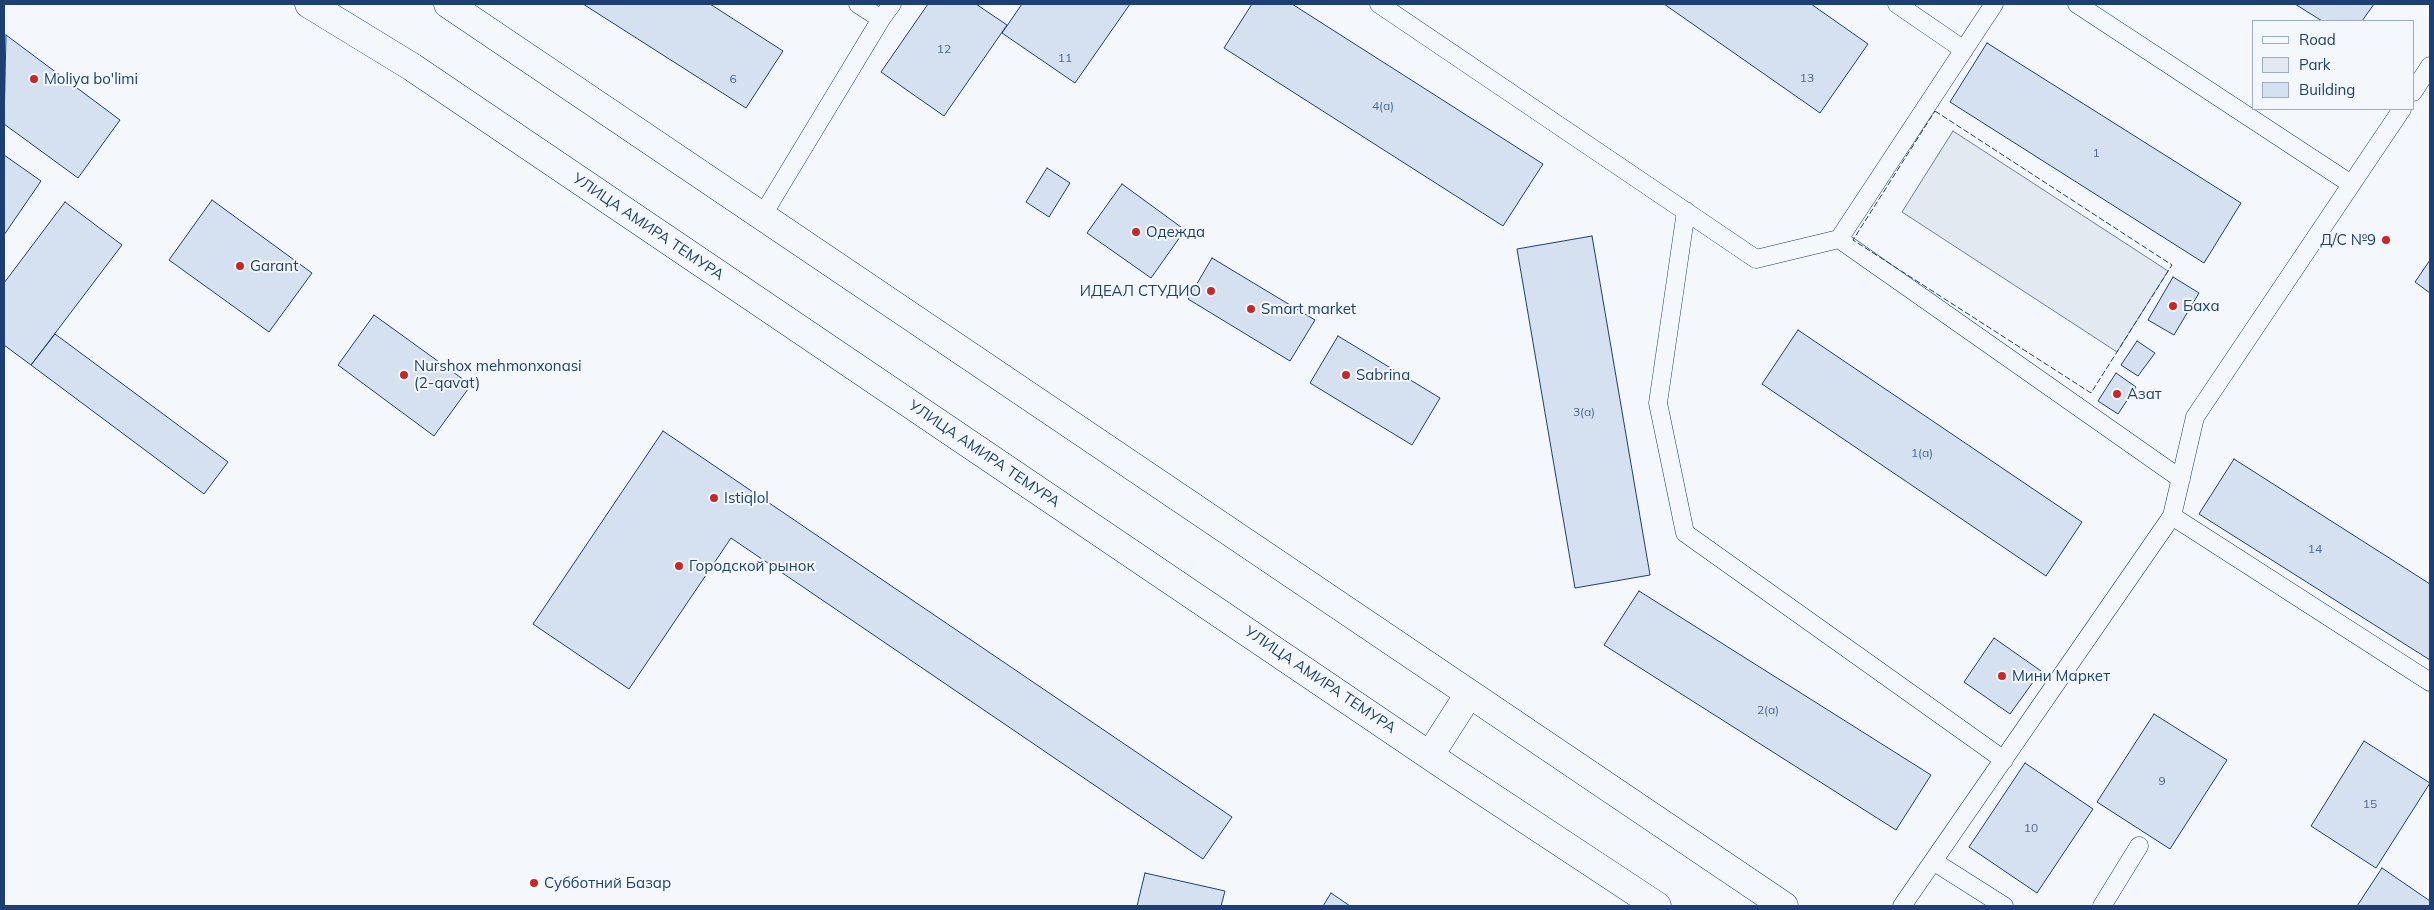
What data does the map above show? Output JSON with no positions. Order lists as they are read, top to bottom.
{
  "streets": {
    "main road": ["УЛИЦА АМИРА ТЕМУРА"]
  },
  "places": [
    "Moliya bo'limi",
    "Одежда",
    "Д/С №9",
    "Garant",
    "ИДЕАЛ СТУДИО",
    "Баха",
    "Smart market",
    "Nurshox mehmonxonasi (2-qavat)",
    "Sabrina",
    "Азат",
    "Istiqlol",
    "Городской рынок",
    "Мини Маркет",
    "Субботний Базар"
  ],
  "house_numbers": [
    "12",
    "11",
    "13",
    "6",
    "4(а)",
    "1",
    "3(а)",
    "1(а)",
    "14",
    "2(а)",
    "9",
    "15",
    "10"
  ],
  "legend": ["Road", "Park", "Building"]
}
